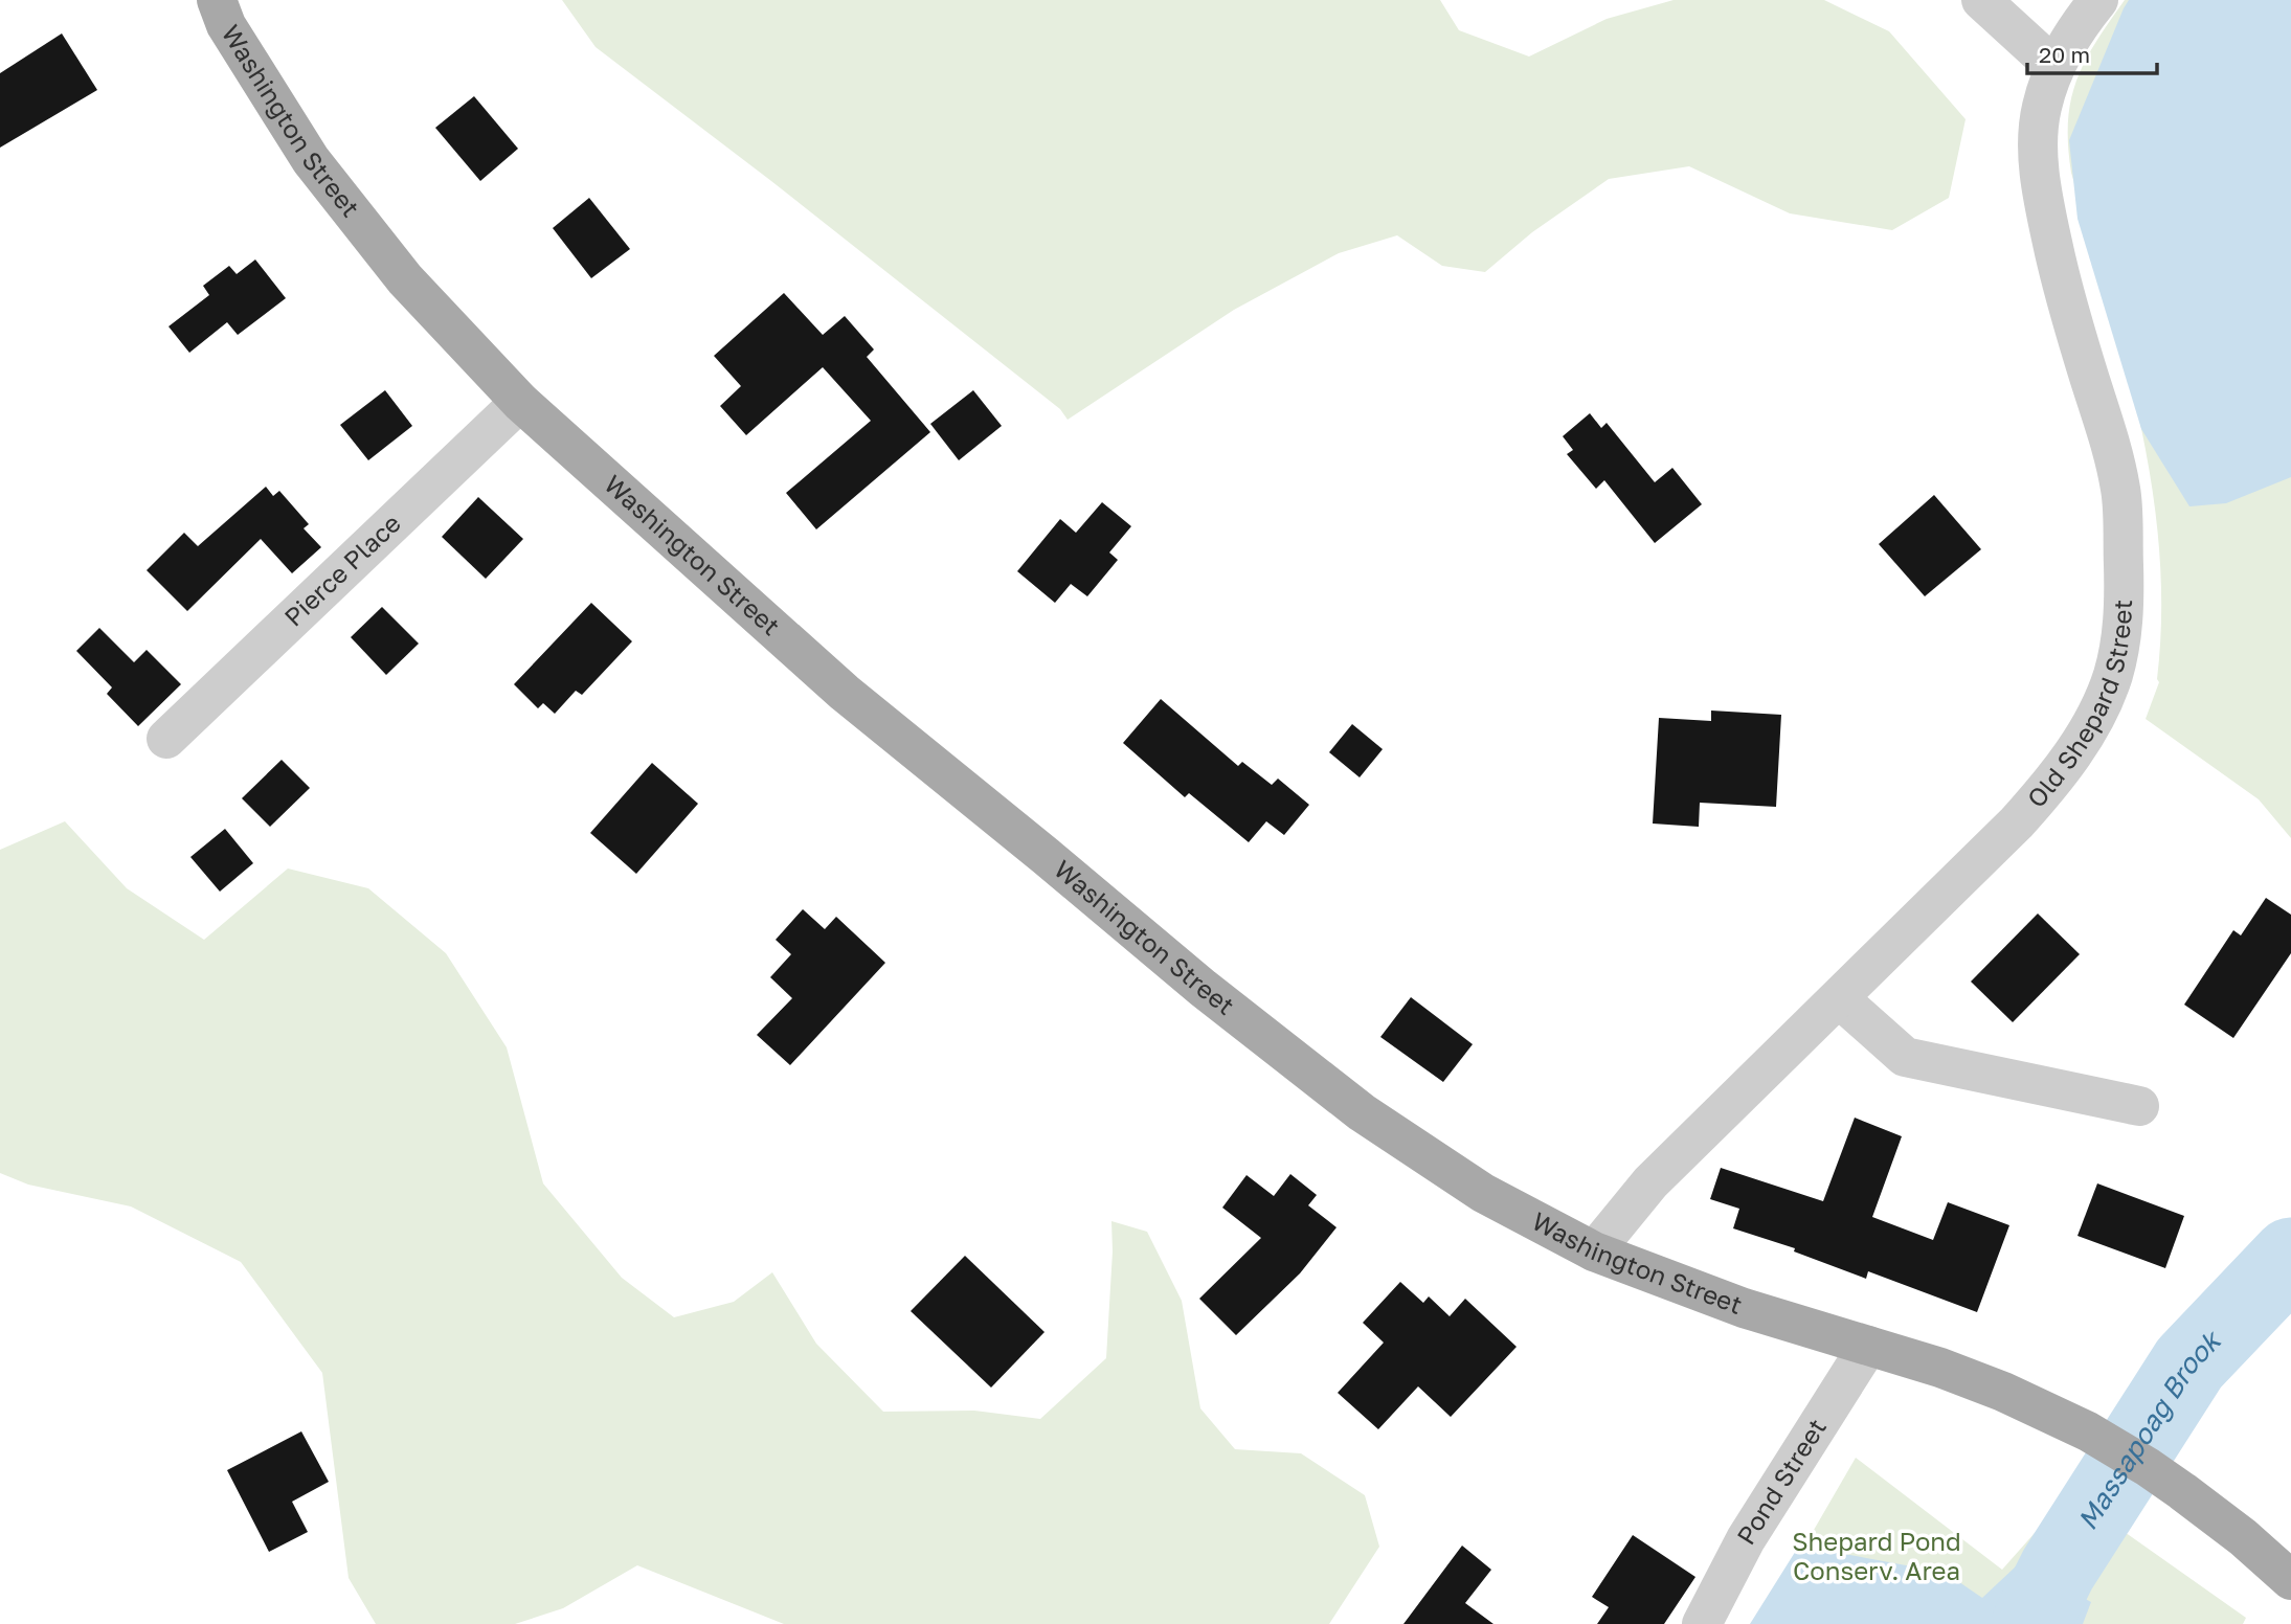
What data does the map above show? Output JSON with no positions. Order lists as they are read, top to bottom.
{
  "streets": {
    "main road": ["Washington Street"],
    "street": ["Pierce Place", "Old Shepard Street", "Pond Street"]
  },
  "crossings": [
    ["Washington Street", "Pierce Place"],
    ["Washington Street", "Old Shepard Street"],
    ["Washington Street", "Pond Street"]
  ],
  "water": ["Massapoag Brook"],
  "parks": ["Shepard Pond Conserv. Area"],
  "scale_bar": "20 m"
}
